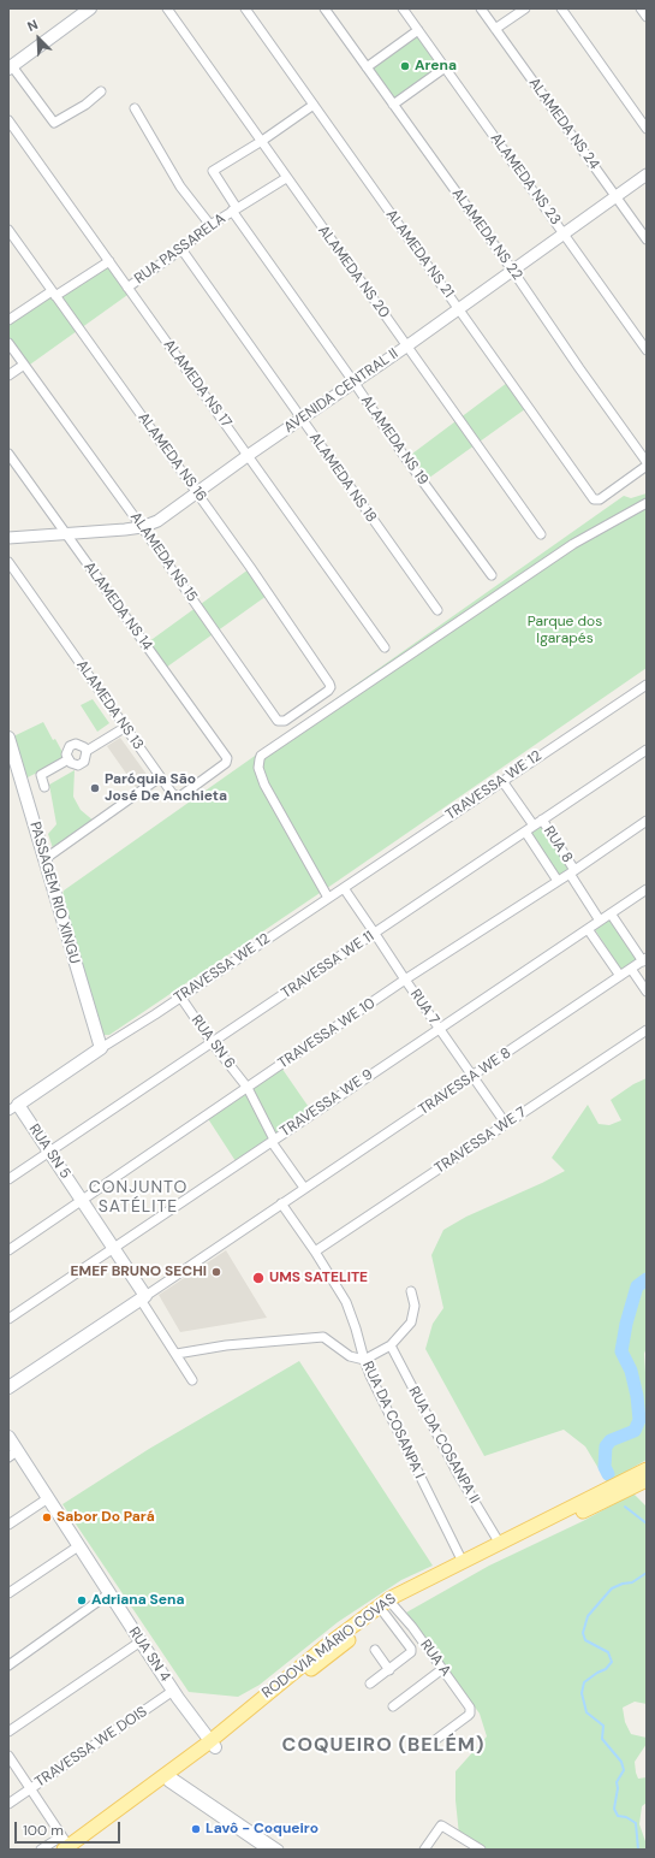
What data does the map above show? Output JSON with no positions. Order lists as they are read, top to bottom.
{
  "streets": {
    "main road": [
      "PASSAGEM RIO XINGU",
      "RUA SN 5",
      "RODOVIA MÁRIO COVAS",
      "RUA SN 4"
    ],
    "street": [
      "ALAMEDA NS 24",
      "ALAMEDA NS 23",
      "ALAMEDA NS 22",
      "RUA PASSARELA",
      "ALAMEDA NS 21",
      "ALAMEDA NS 20",
      "ALAMEDA NS 17",
      "AVENIDA CENTRAL II",
      "ALAMEDA NS 19",
      "ALAMEDA NS 16",
      "ALAMEDA NS 18",
      "ALAMEDA NS 15",
      "ALAMEDA NS 14",
      "ALAMEDA NS 13",
      "TRAVESSA WE 12",
      "RUA 8",
      "TRAVESSA WE 11",
      "RUA 7",
      "TRAVESSA WE 10",
      "RUA SN 6",
      "TRAVESSA WE 8",
      "TRAVESSA WE 9",
      "TRAVESSA WE 7",
      "RUA DA COSANPA I",
      "RUA DA COSANPA II",
      "RUA A",
      "TRAVESSA WE DOIS"
    ]
  },
  "crossings": [
    ["ALAMEDA NS 24", "AVENIDA CENTRAL II"],
    ["ALAMEDA NS 23", "AVENIDA CENTRAL II"],
    ["ALAMEDA NS 22", "AVENIDA CENTRAL II"],
    ["RUA PASSARELA", "ALAMEDA NS 20"],
    ["RUA PASSARELA", "ALAMEDA NS 17"],
    ["RUA PASSARELA", "ALAMEDA NS 19"],
    ["RUA PASSARELA", "ALAMEDA NS 18"],
    ["ALAMEDA NS 21", "AVENIDA CENTRAL II"],
    ["ALAMEDA NS 20", "AVENIDA CENTRAL II"],
    ["ALAMEDA NS 20", "ALAMEDA NS 19"],
    ["ALAMEDA NS 17", "AVENIDA CENTRAL II"],
    ["AVENIDA CENTRAL II", "ALAMEDA NS 19"],
    ["AVENIDA CENTRAL II", "ALAMEDA NS 16"],
    ["AVENIDA CENTRAL II", "ALAMEDA NS 18"],
    ["AVENIDA CENTRAL II", "ALAMEDA NS 15"],
    ["AVENIDA CENTRAL II", "ALAMEDA NS 14"],
    ["ALAMEDA NS 16", "ALAMEDA NS 15"],
    ["ALAMEDA NS 14", "ALAMEDA NS 13"],
    ["TRAVESSA WE 12", "RUA 8"],
    ["TRAVESSA WE 12", "PASSAGEM RIO XINGU"],
    ["TRAVESSA WE 12", "RUA 7"],
    ["TRAVESSA WE 12", "RUA SN 6"],
    ["RUA 8", "TRAVESSA WE 11"],
    ["RUA 8", "TRAVESSA WE 10"],
    ["RUA 8", "TRAVESSA WE 9"],
    ["TRAVESSA WE 11", "RUA 7"],
    ["TRAVESSA WE 11", "RUA SN 6"],
    ["TRAVESSA WE 11", "RUA SN 5"],
    ["RUA 7", "TRAVESSA WE 10"],
    ["RUA 7", "TRAVESSA WE 8"],
    ["RUA 7", "TRAVESSA WE 9"],
    ["RUA 7", "TRAVESSA WE 7"],
    ["TRAVESSA WE 10", "RUA SN 6"],
    ["TRAVESSA WE 10", "RUA SN 5"],
    ["RUA SN 6", "TRAVESSA WE 9"],
    ["TRAVESSA WE 8", "RUA DA COSANPA I"],
    ["TRAVESSA WE 9", "RUA SN 5"],
    ["TRAVESSA WE 7", "RUA DA COSANPA I"],
    ["RUA DA COSANPA I", "RODOVIA MÁRIO COVAS"],
    ["RUA DA COSANPA II", "RODOVIA MÁRIO COVAS"],
    ["RODOVIA MÁRIO COVAS", "RUA SN 4"],
    ["RODOVIA MÁRIO COVAS", "RUA A"],
    ["RUA SN 4", "TRAVESSA WE DOIS"]
  ],
  "districts": ["CONJUNTO SATÉLITE", "COQUEIRO (BELÉM)"],
  "parks": ["Parque dos Igarapés"],
  "places": [
    "Arena",
    "Paróquia São José De Anchieta",
    "EMEF BRUNO SECHI",
    "UMS SATELITE",
    "Sabor Do Pará",
    "Adriana Sena",
    "Lavô - Coqueiro"
  ],
  "scale_bar": "100 m",
  "north": "top left"
}
